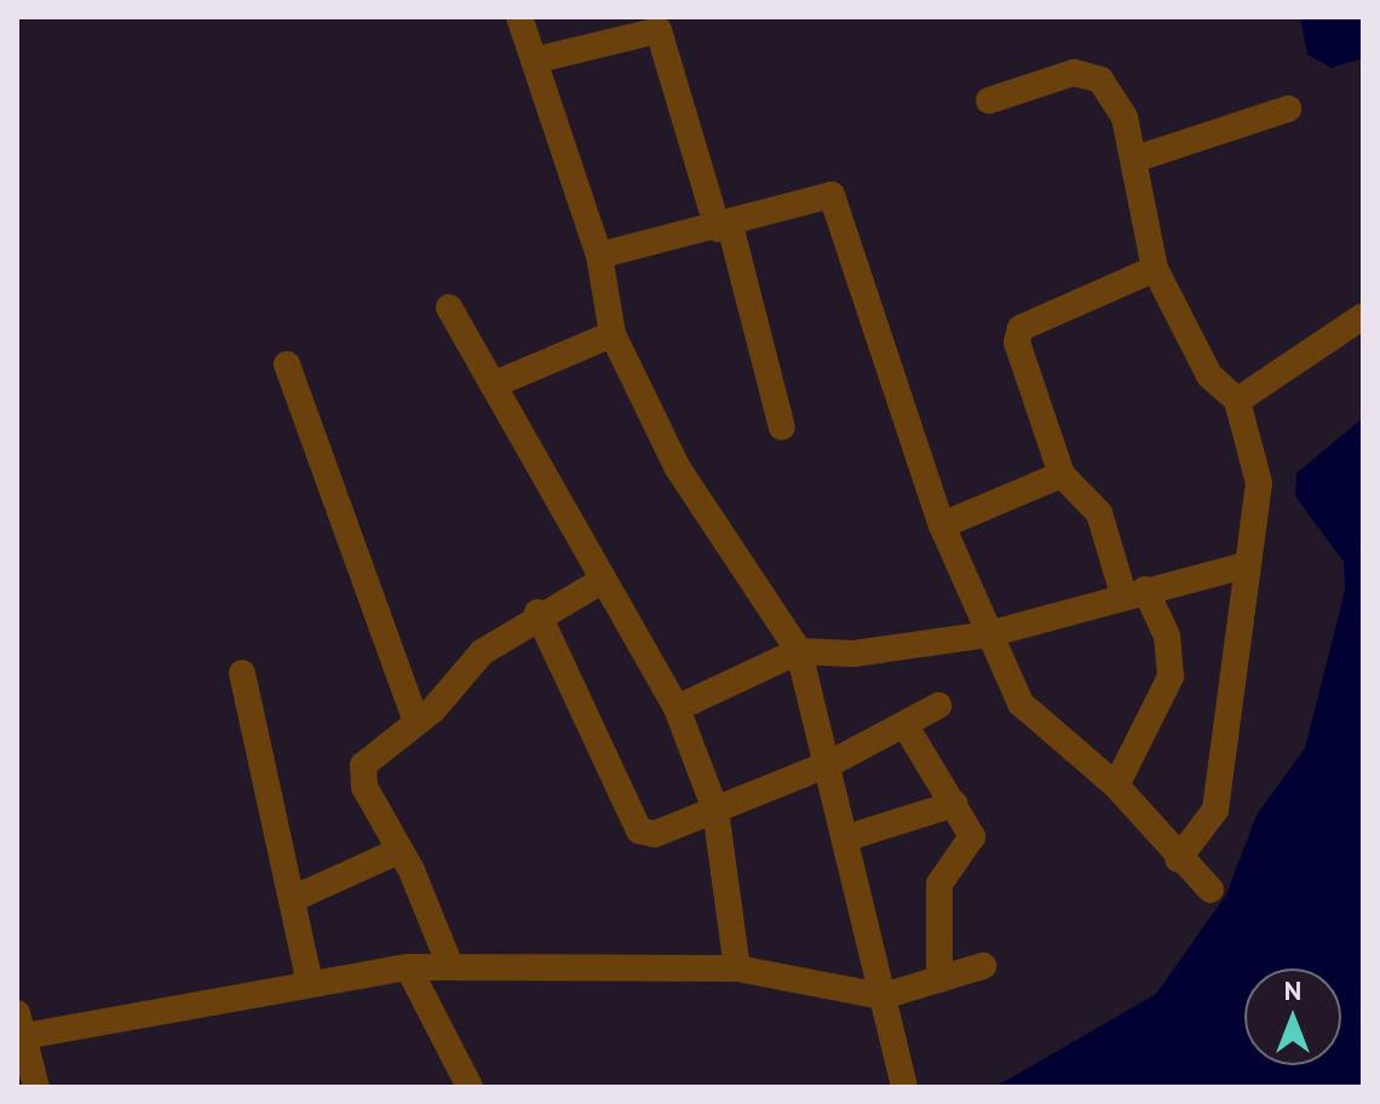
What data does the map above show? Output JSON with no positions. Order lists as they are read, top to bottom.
{
  "north": "top"
}
